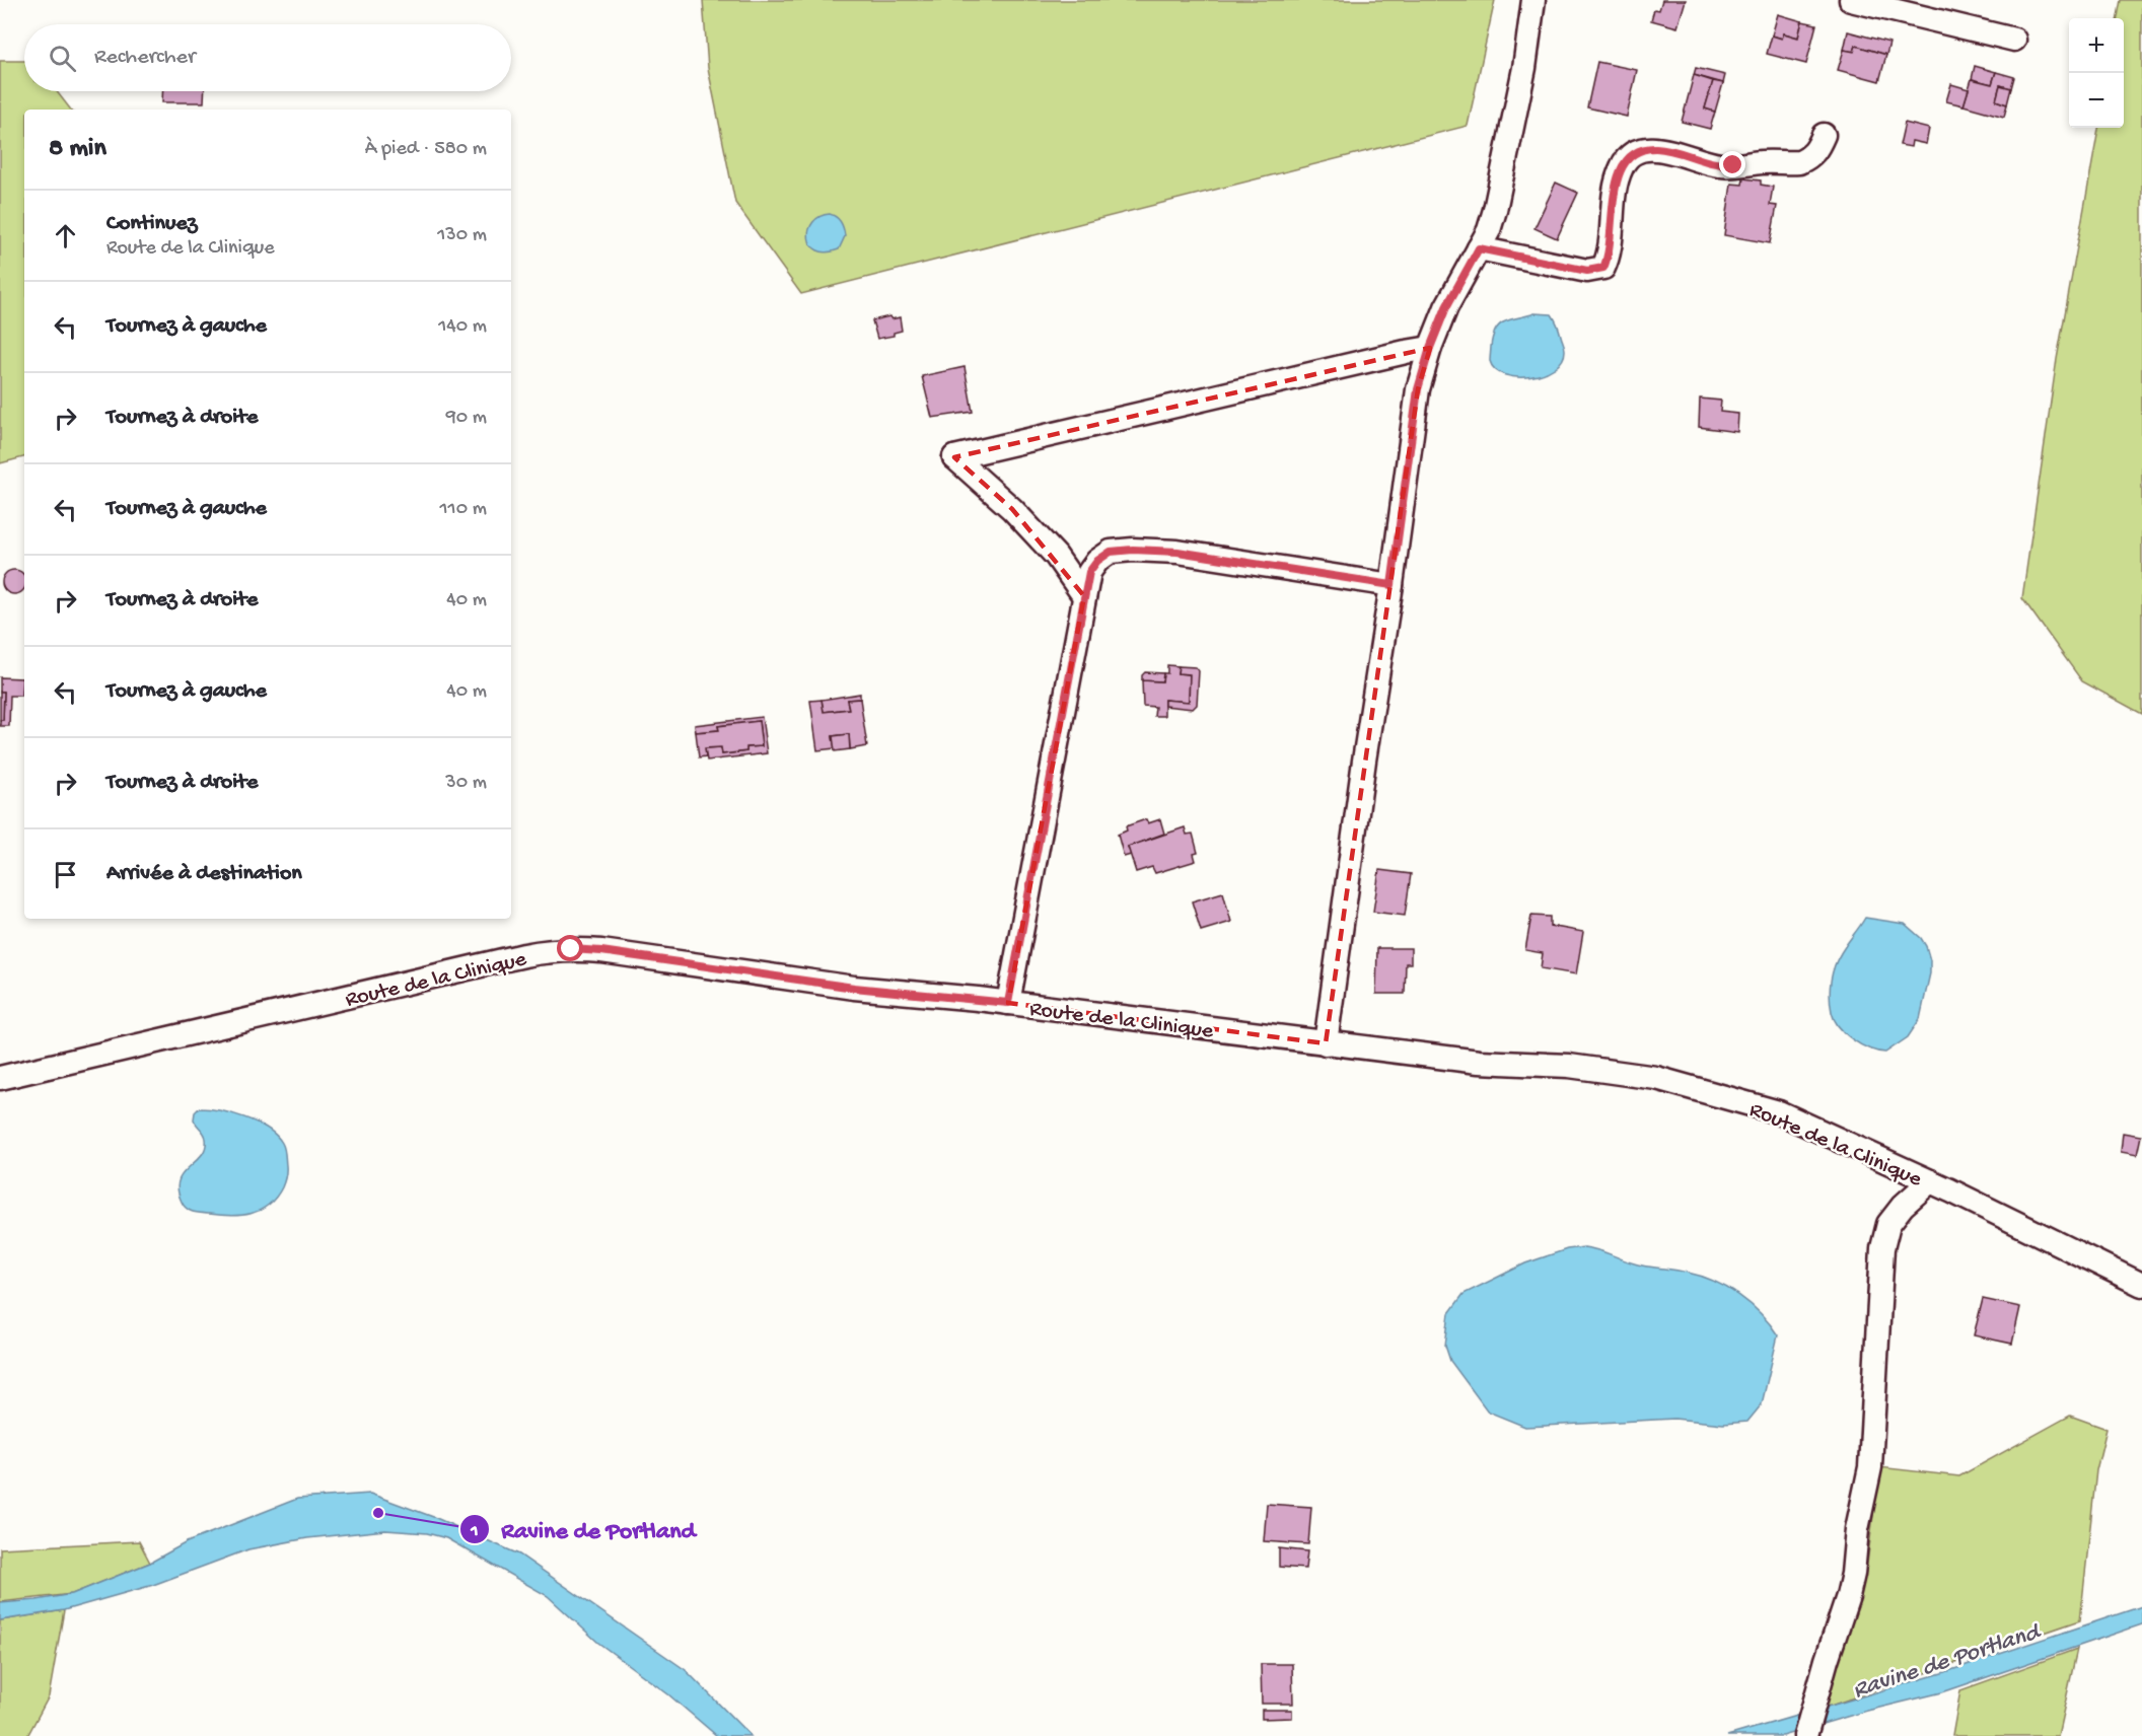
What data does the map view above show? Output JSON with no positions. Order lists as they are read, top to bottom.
{
  "streets": {
    "street": ["Route de la Clinique"]
  },
  "water": ["Ravine de Portland"],
  "places": ["Ravine de Portland"],
  "page": {
    "map_buttons": ["+", "−"],
    "search": "Rechercher",
    "heading": ["8 min", "À pied · 580 m"],
    "list": [
      ["Continuez", "Route de la Clinique", "130 m"],
      ["Tournez à gauche", "140 m"],
      ["Tournez à droite", "90 m"],
      ["Tournez à gauche", "110 m"],
      ["Tournez à droite", "40 m"],
      ["Tournez à gauche", "40 m"],
      ["Tournez à droite", "30 m"],
      "Arrivée à destination"
    ]
  }
}
